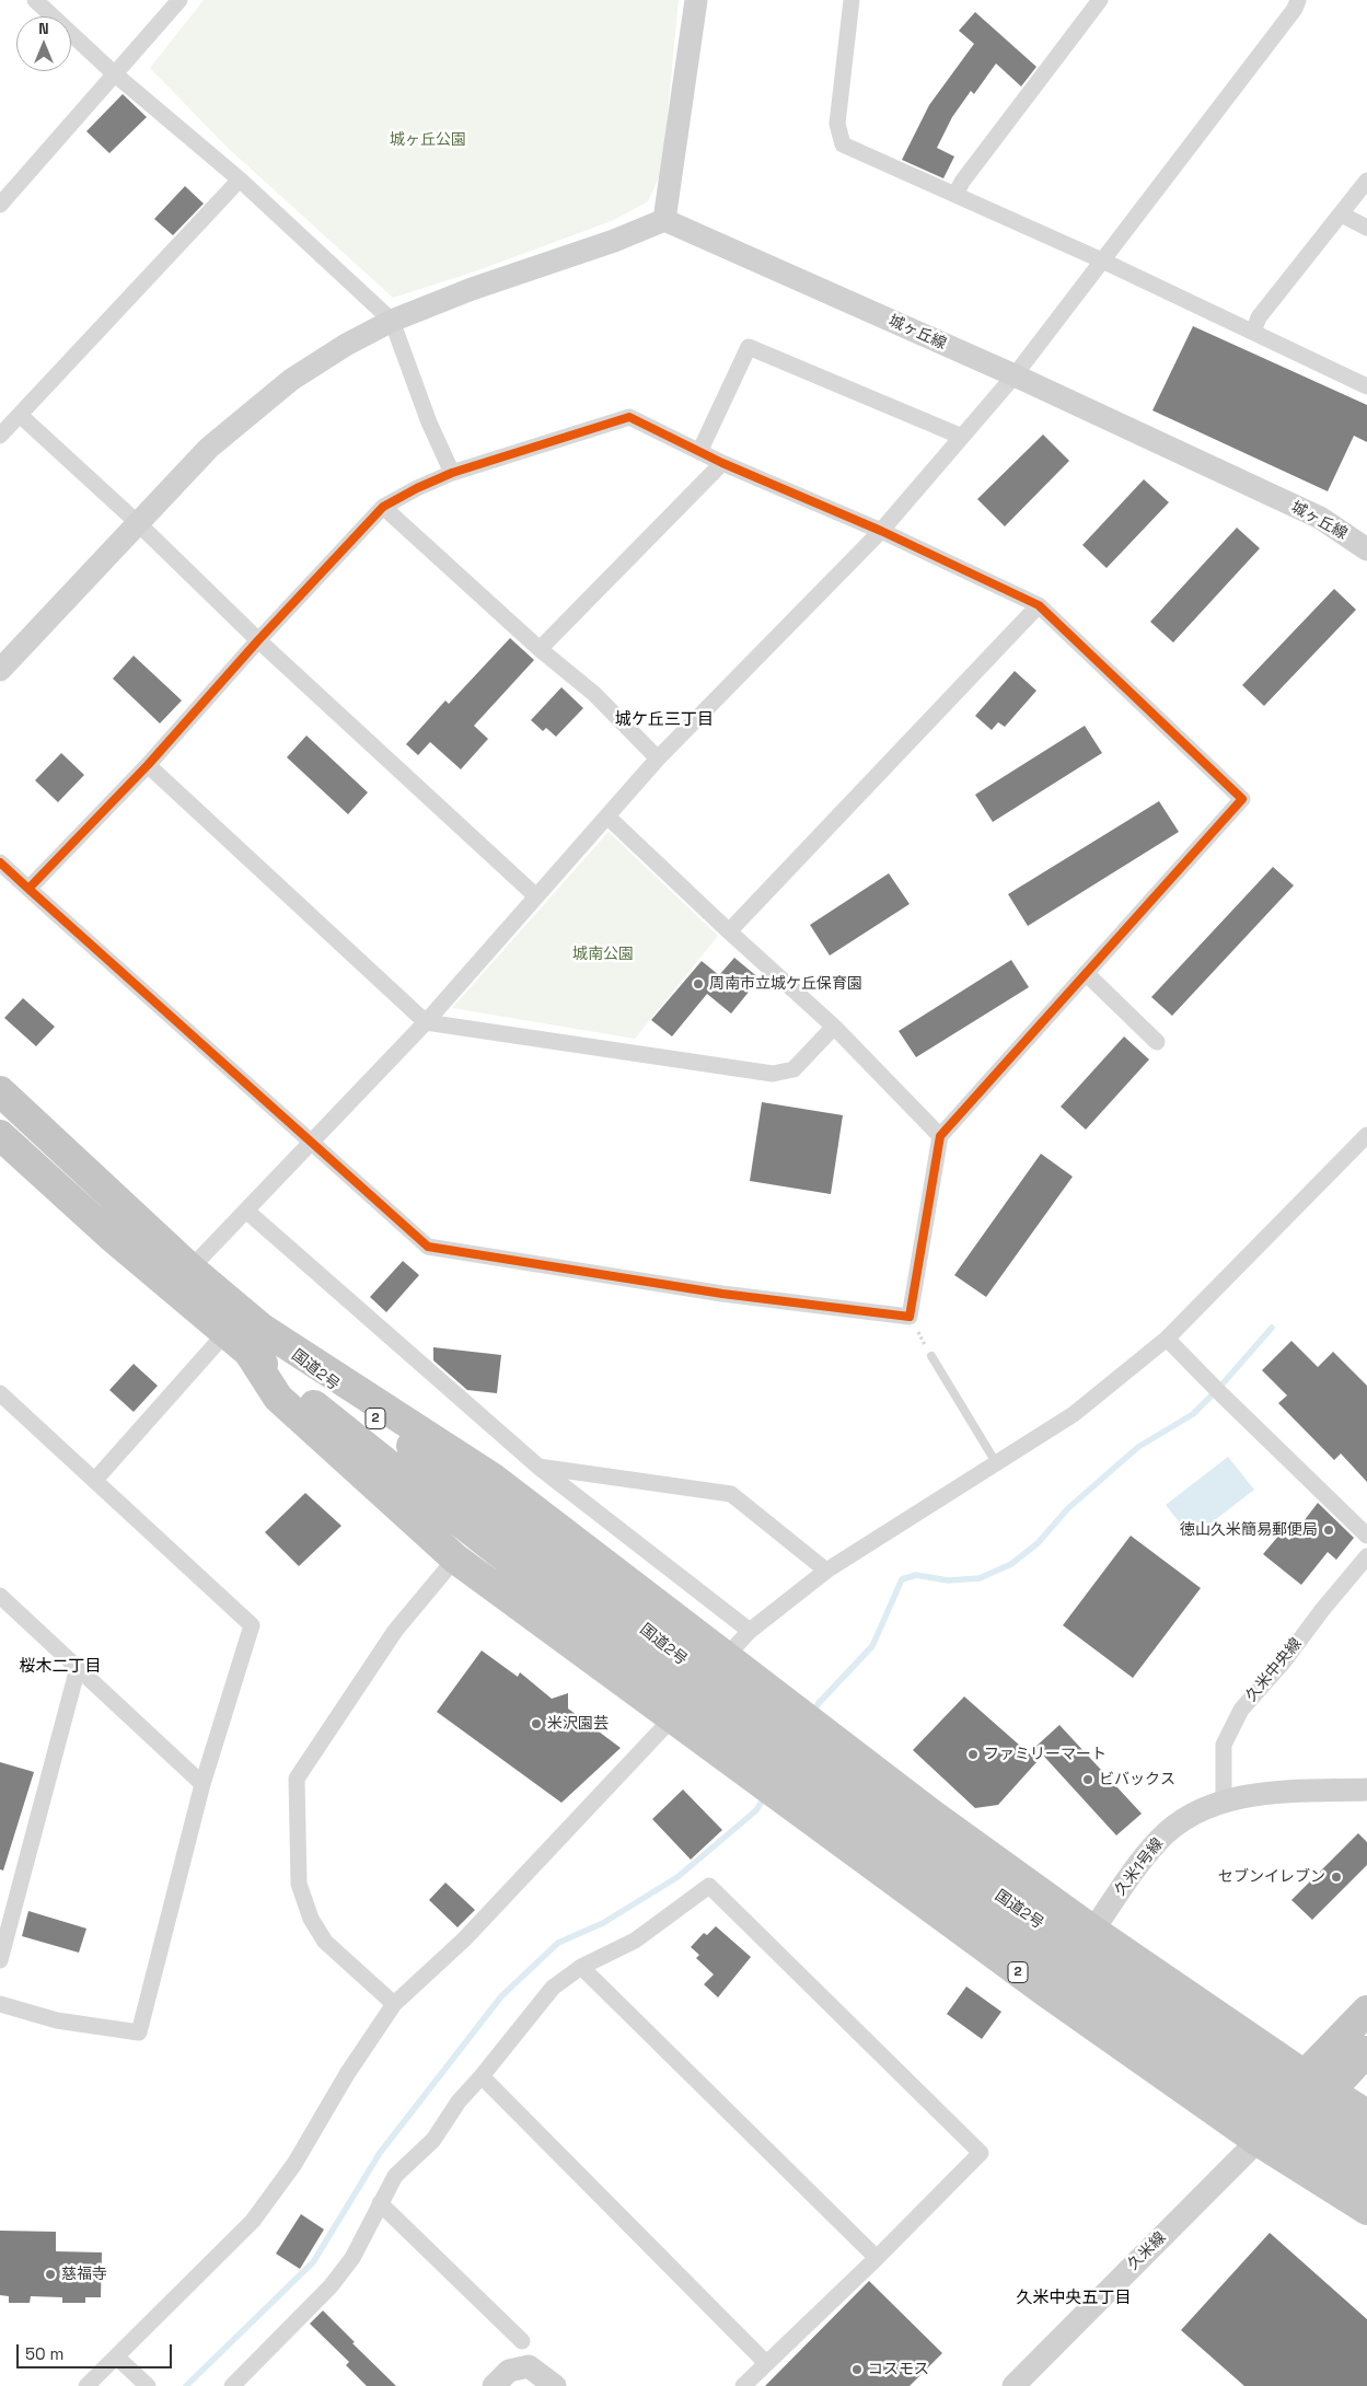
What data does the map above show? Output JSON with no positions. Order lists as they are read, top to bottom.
{
  "streets": {
    "highway": ["国道2号", "2"],
    "street": [
      "城ヶ丘線",
      "久米中央線",
      "久米1号線",
      "久米線"
    ]
  },
  "crossings": [
    ["国道2号", "2"],
    ["2", "久米1号線"],
    ["2", "久米線"],
    ["久米中央線", "久米1号線"]
  ],
  "districts": ["城ケ丘三丁目", "桜木二丁目", "久米中央五丁目"],
  "parks": ["城ヶ丘公園", "城南公園"],
  "places": [
    "周南市立城ケ丘保育園",
    "徳山久米簡易郵便局",
    "米沢園芸",
    "ファミリーマート",
    "ビバックス",
    "セブンイレブン",
    "慈福寺",
    "コスモス"
  ],
  "scale_bar": "50 m",
  "north": "top"
}
